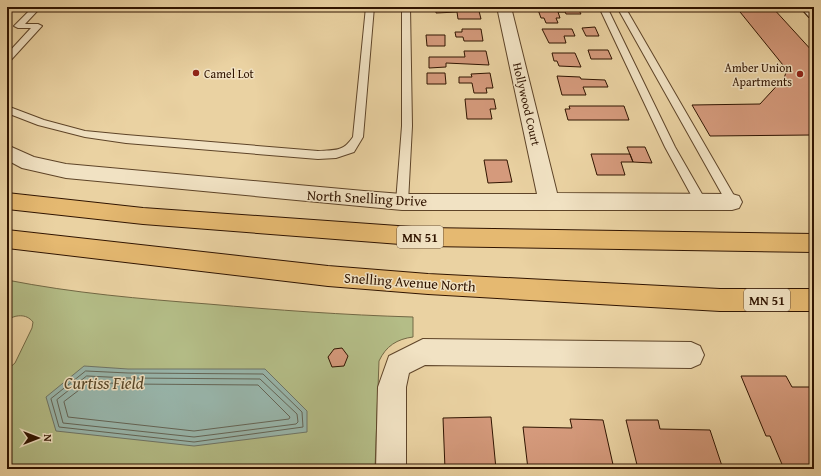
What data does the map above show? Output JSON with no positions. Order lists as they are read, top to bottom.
{
  "streets": {
    "main road": ["MN 51", "Snelling Avenue North"],
    "street": ["Hollywood Court", "North Snelling Drive"]
  },
  "crossings": [
    ["Hollywood Court", "North Snelling Drive"]
  ],
  "parks": ["Curtiss Field"],
  "places": ["Camel Lot", "Amber Union Apartments"],
  "north": "right"
}
